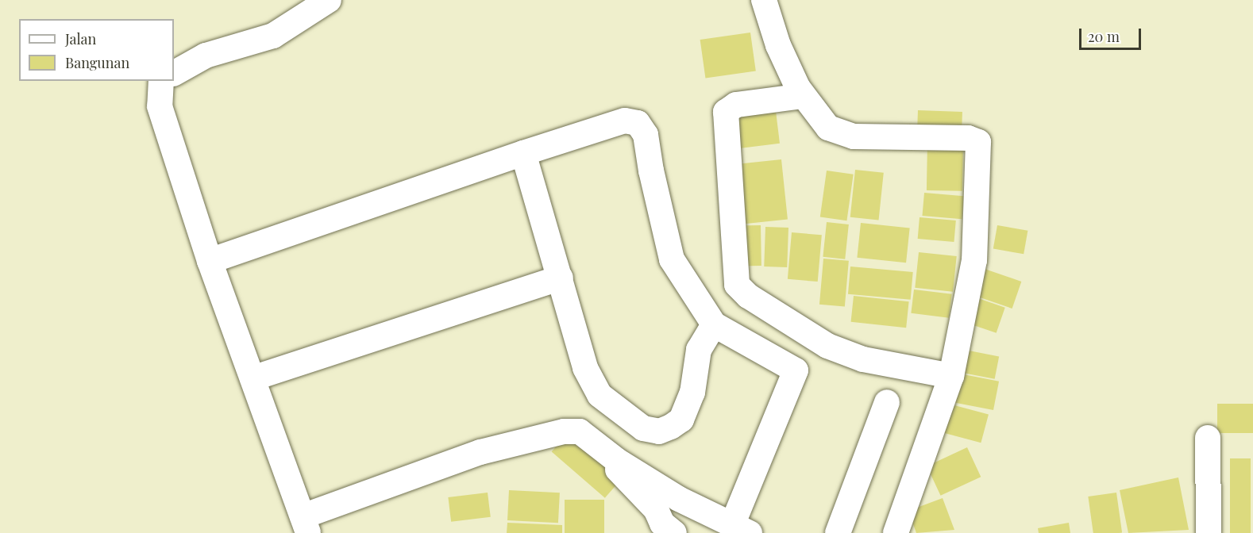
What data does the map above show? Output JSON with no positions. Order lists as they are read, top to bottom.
{
  "legend": ["Jalan", "Bangunan"],
  "scale_bar": "20 m"
}
